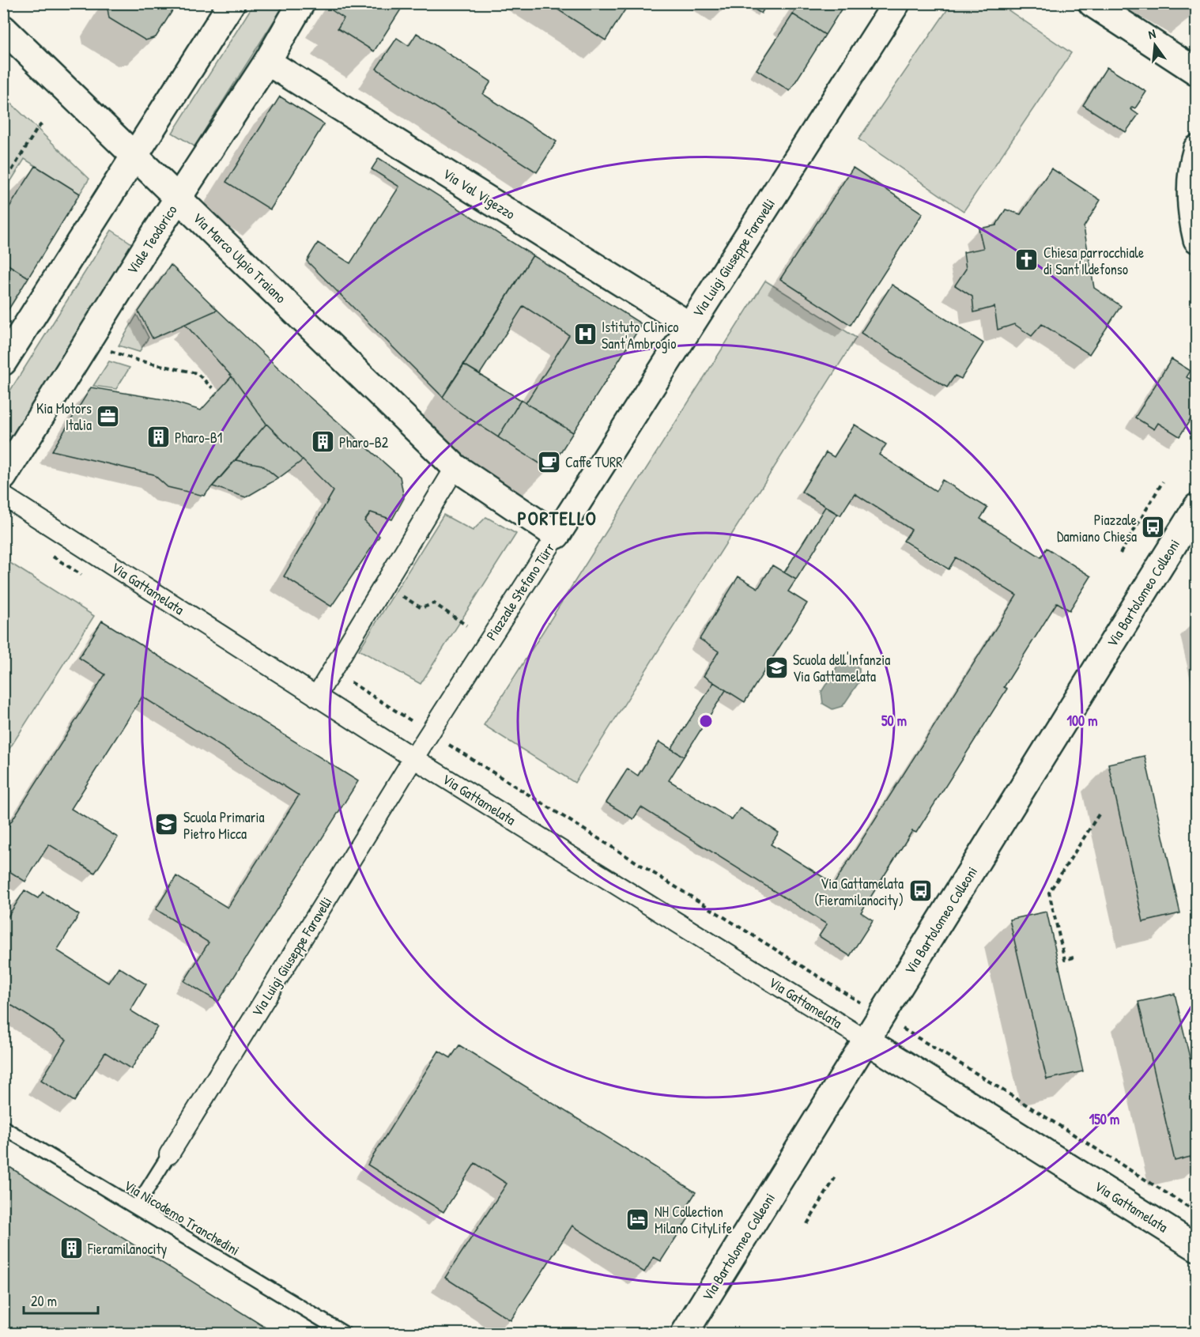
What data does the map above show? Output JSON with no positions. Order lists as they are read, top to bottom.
{
  "streets": {
    "street": [
      "Via Val Vigezzo",
      "Viale Teodorico",
      "Via Marco Ulpio Traiano",
      "Via Luigi Giuseppe Faravelli",
      "Via Gattamelata",
      "Piazzale Stefano Türr",
      "Via Bartolomeo Colleoni"
    ],
    "lane": ["Via Nicodemo Tranchedini"]
  },
  "crossings": [
    ["Via Val Vigezzo", "Viale Teodorico"],
    ["Via Val Vigezzo", "Via Luigi Giuseppe Faravelli"],
    ["Viale Teodorico", "Via Marco Ulpio Traiano"],
    ["Via Marco Ulpio Traiano", "Piazzale Stefano Türr"],
    ["Via Luigi Giuseppe Faravelli", "Via Gattamelata"],
    ["Via Luigi Giuseppe Faravelli", "Piazzale Stefano Türr"],
    ["Via Gattamelata", "Piazzale Stefano Türr"],
    ["Via Gattamelata", "Via Bartolomeo Colleoni"]
  ],
  "districts": ["PORTELLO"],
  "places": {
    "church": ["Chiesa parrocchiale di Sant'Ildefonso"],
    "hospital": ["Istituto Clinico Sant'Ambrogio"],
    "office": ["Kia Motors Italia"],
    "building": ["Pharo-B1", "Pharo-B2", "Fieramilanocity"],
    "cafe": ["Caffe TURR"],
    "bus stop": ["Piazzale Damiano Chiesa", "Via Gattamelata (Fieramilanocity)"],
    "school or university": ["Scuola dell'Infanzia Via Gattamelata", "Scuola Primaria Pietro Micca"],
    "hotel": ["NH Collection Milano CityLife"]
  },
  "scale_bar": "20 m",
  "north": "top",
  "rings": ["50 m", "100 m", "150 m"]
}
